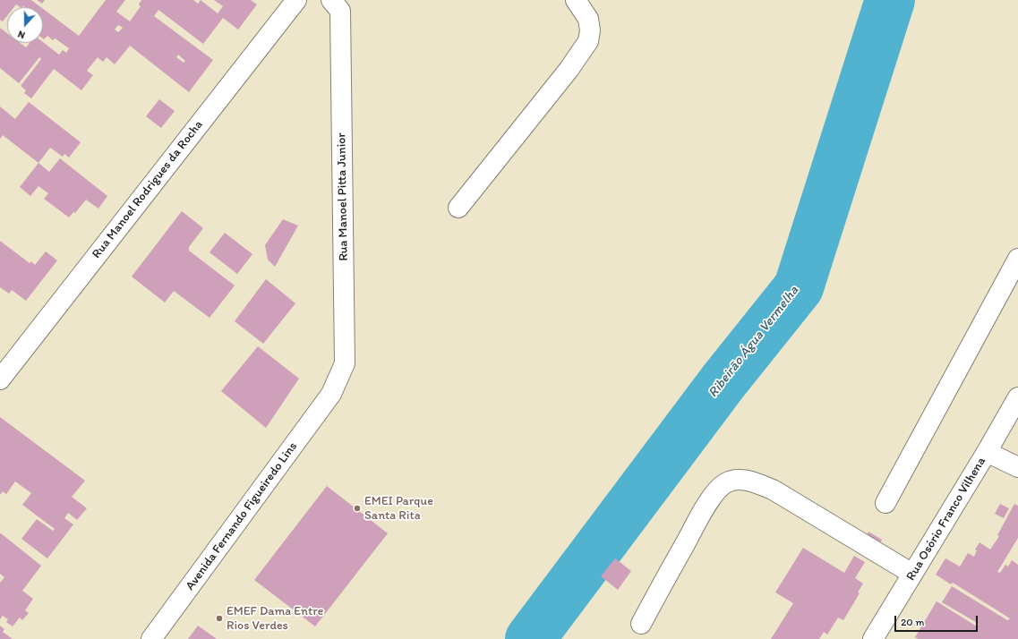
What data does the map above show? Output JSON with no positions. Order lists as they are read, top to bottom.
{
  "streets": {
    "street": [
      "Rua Manoel Rodrigues da Rocha",
      "Rua Manoel Pitta Junior",
      "Avenida Fernando Figueiredo Lins",
      "Rua Osório Franco Vilhena"
    ]
  },
  "crossings": [
    ["Rua Manoel Pitta Junior", "Avenida Fernando Figueiredo Lins"]
  ],
  "water": ["Ribeirão Água Vermelha"],
  "places": ["EMEI Parque Santa Rita", "EMEF Dama Entre Rios Verdes"],
  "scale_bar": "20 m",
  "north": "bottom"
}
